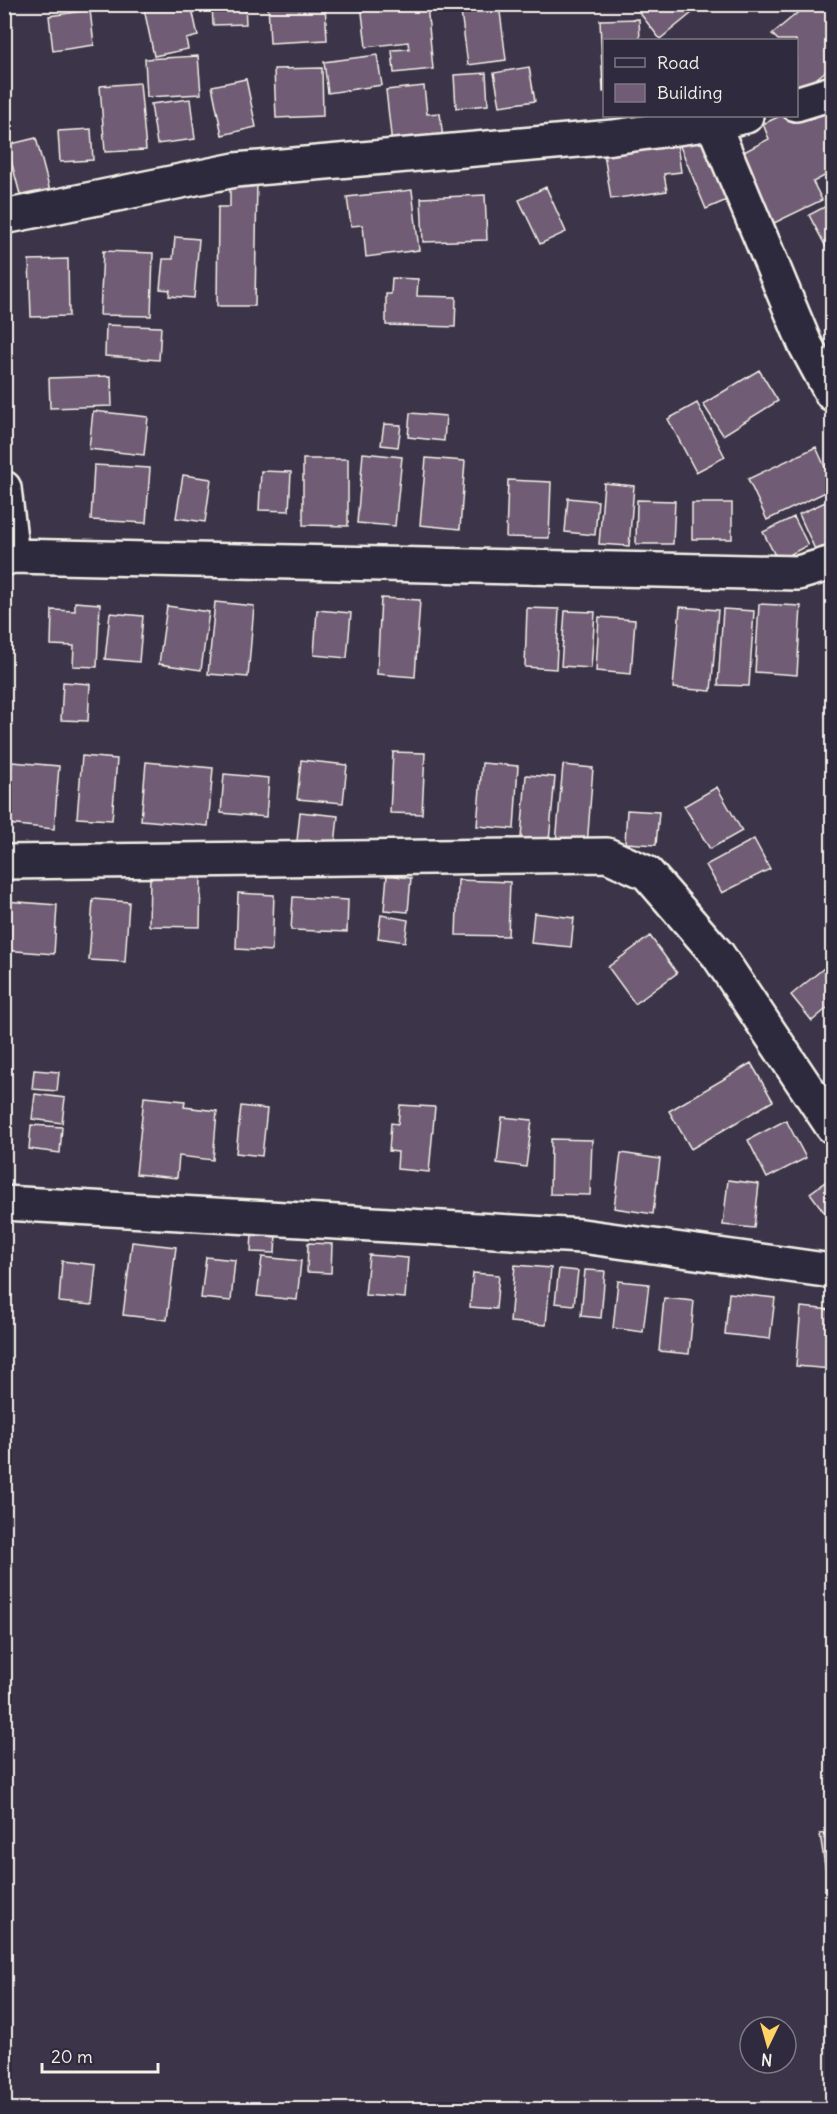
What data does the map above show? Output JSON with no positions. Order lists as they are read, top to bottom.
{
  "legend": ["Road", "Building"],
  "scale_bar": "20 m",
  "north": "bottom"
}
